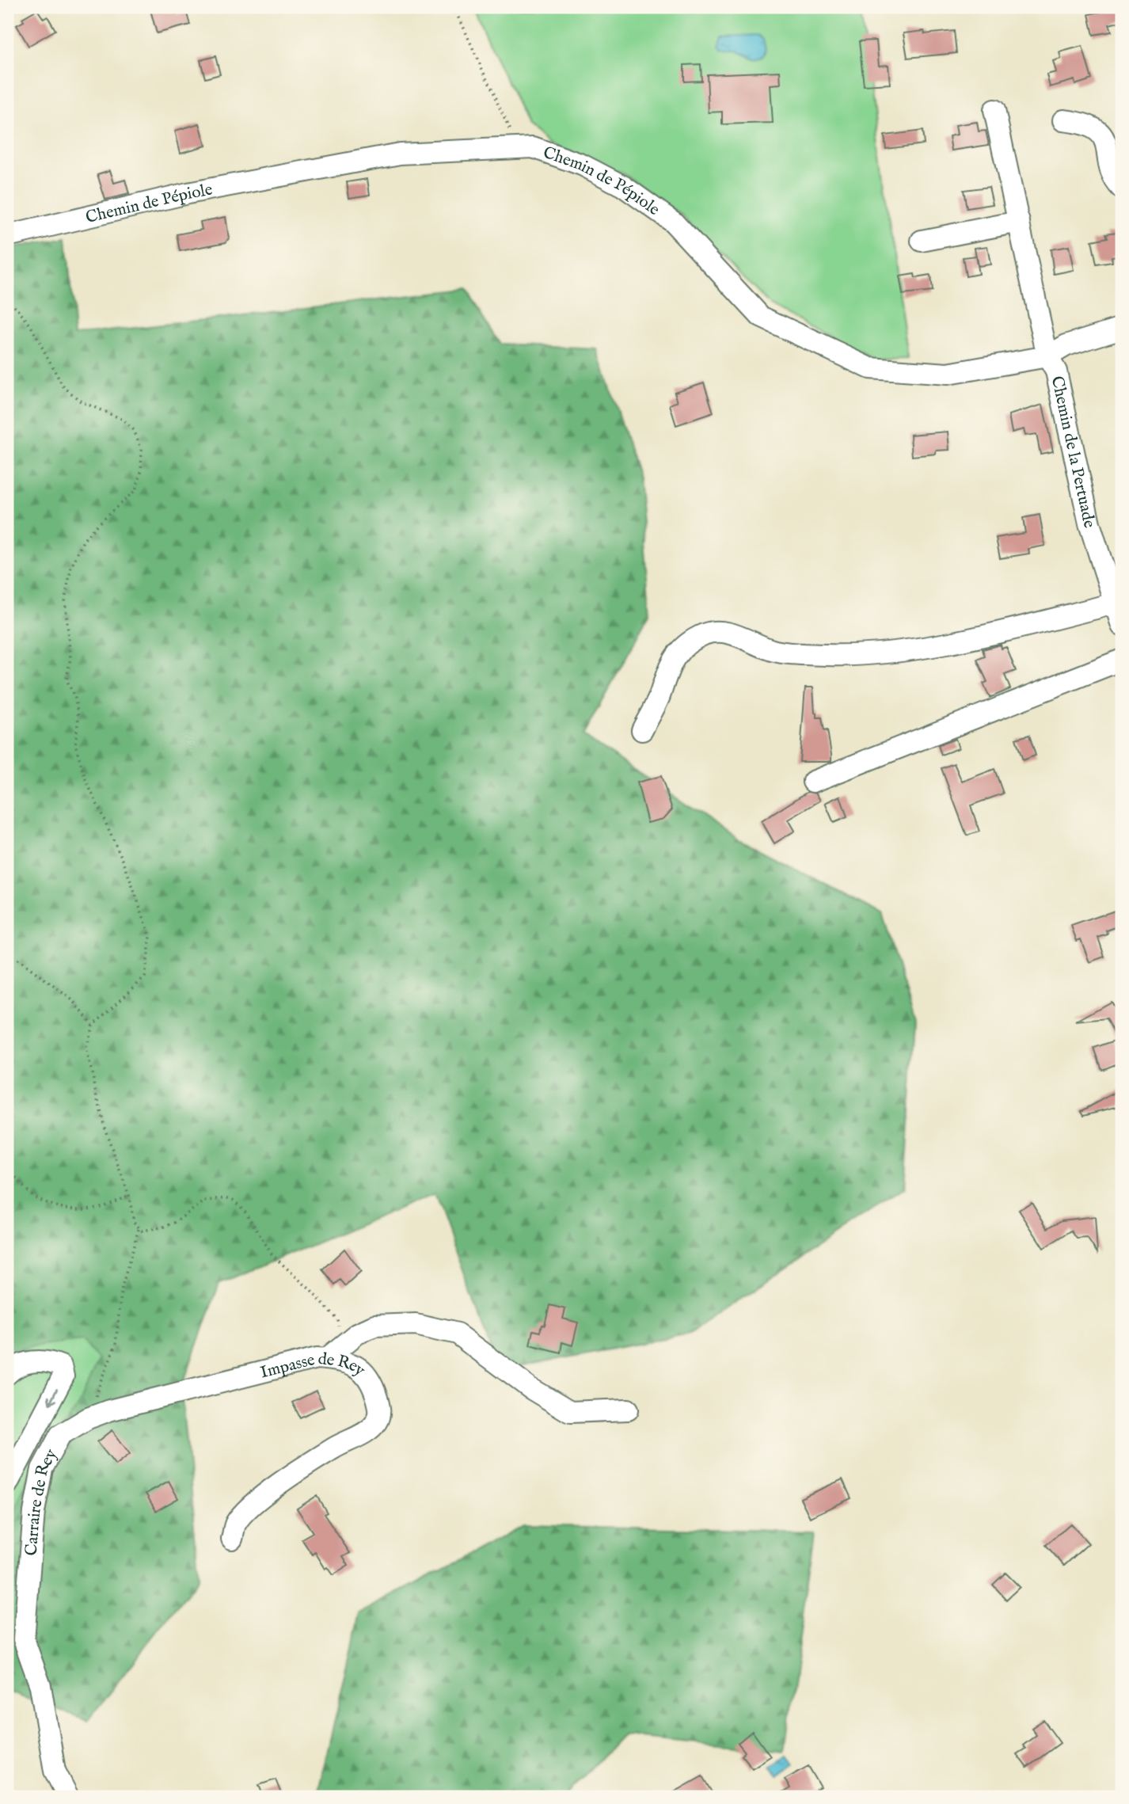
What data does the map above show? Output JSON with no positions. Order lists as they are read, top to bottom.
{
  "streets": {
    "street": [
      "Chemin de Pépiole",
      "Chemin de la Pertuade",
      "Impasse de Rey",
      "Carraire de Rey"
    ]
  },
  "crossings": [
    ["Chemin de Pépiole", "Chemin de la Pertuade"],
    ["Impasse de Rey", "Carraire de Rey"]
  ]
}
